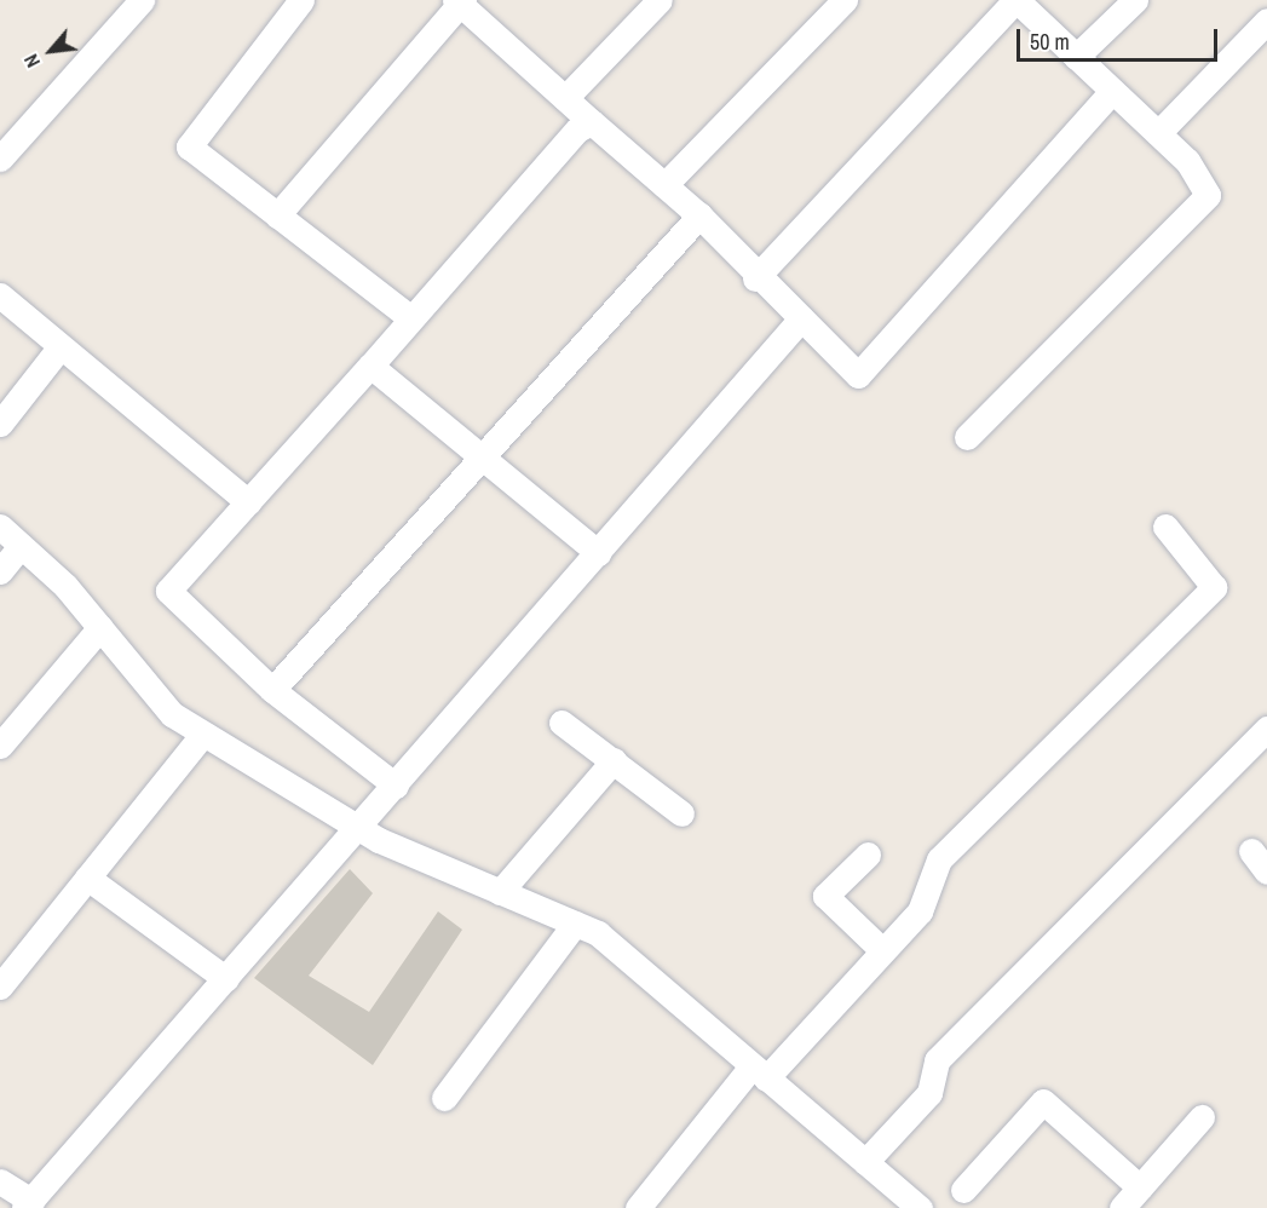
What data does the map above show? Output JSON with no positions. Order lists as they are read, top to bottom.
{
  "scale_bar": "50 m",
  "north": "bottom left"
}
